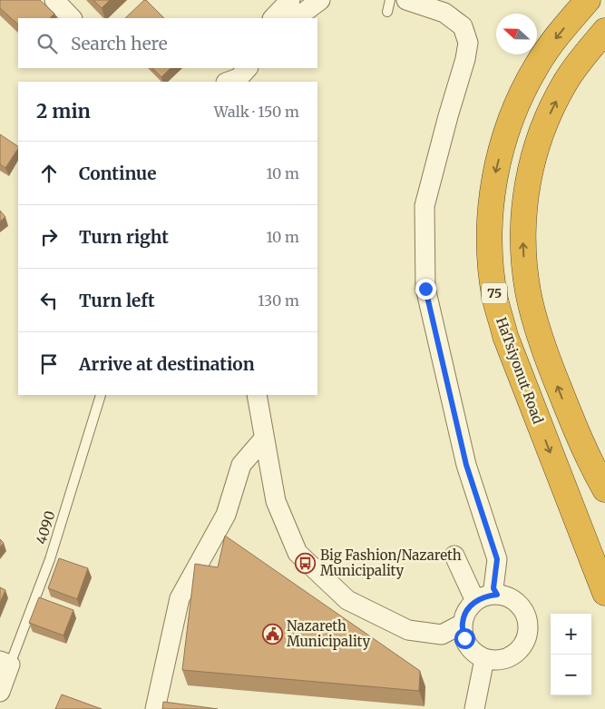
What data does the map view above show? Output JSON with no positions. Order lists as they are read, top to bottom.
{
  "streets": {
    "highway": ["75", "HaTsiyonut Road"],
    "lane": ["4090"]
  },
  "places": {
    "bus stop": ["Big Fashion/Nazareth Municipality"],
    "public building": ["Nazareth Municipality"]
  },
  "north": "left",
  "page": {
    "search": "Search here",
    "heading": ["2 min", "Walk · 150 m"],
    "list": [
      ["Continue", "10 m"],
      ["Turn right", "10 m"],
      ["Turn left", "130 m"],
      "Arrive at destination"
    ],
    "map_buttons": ["+", "−"]
  }
}
